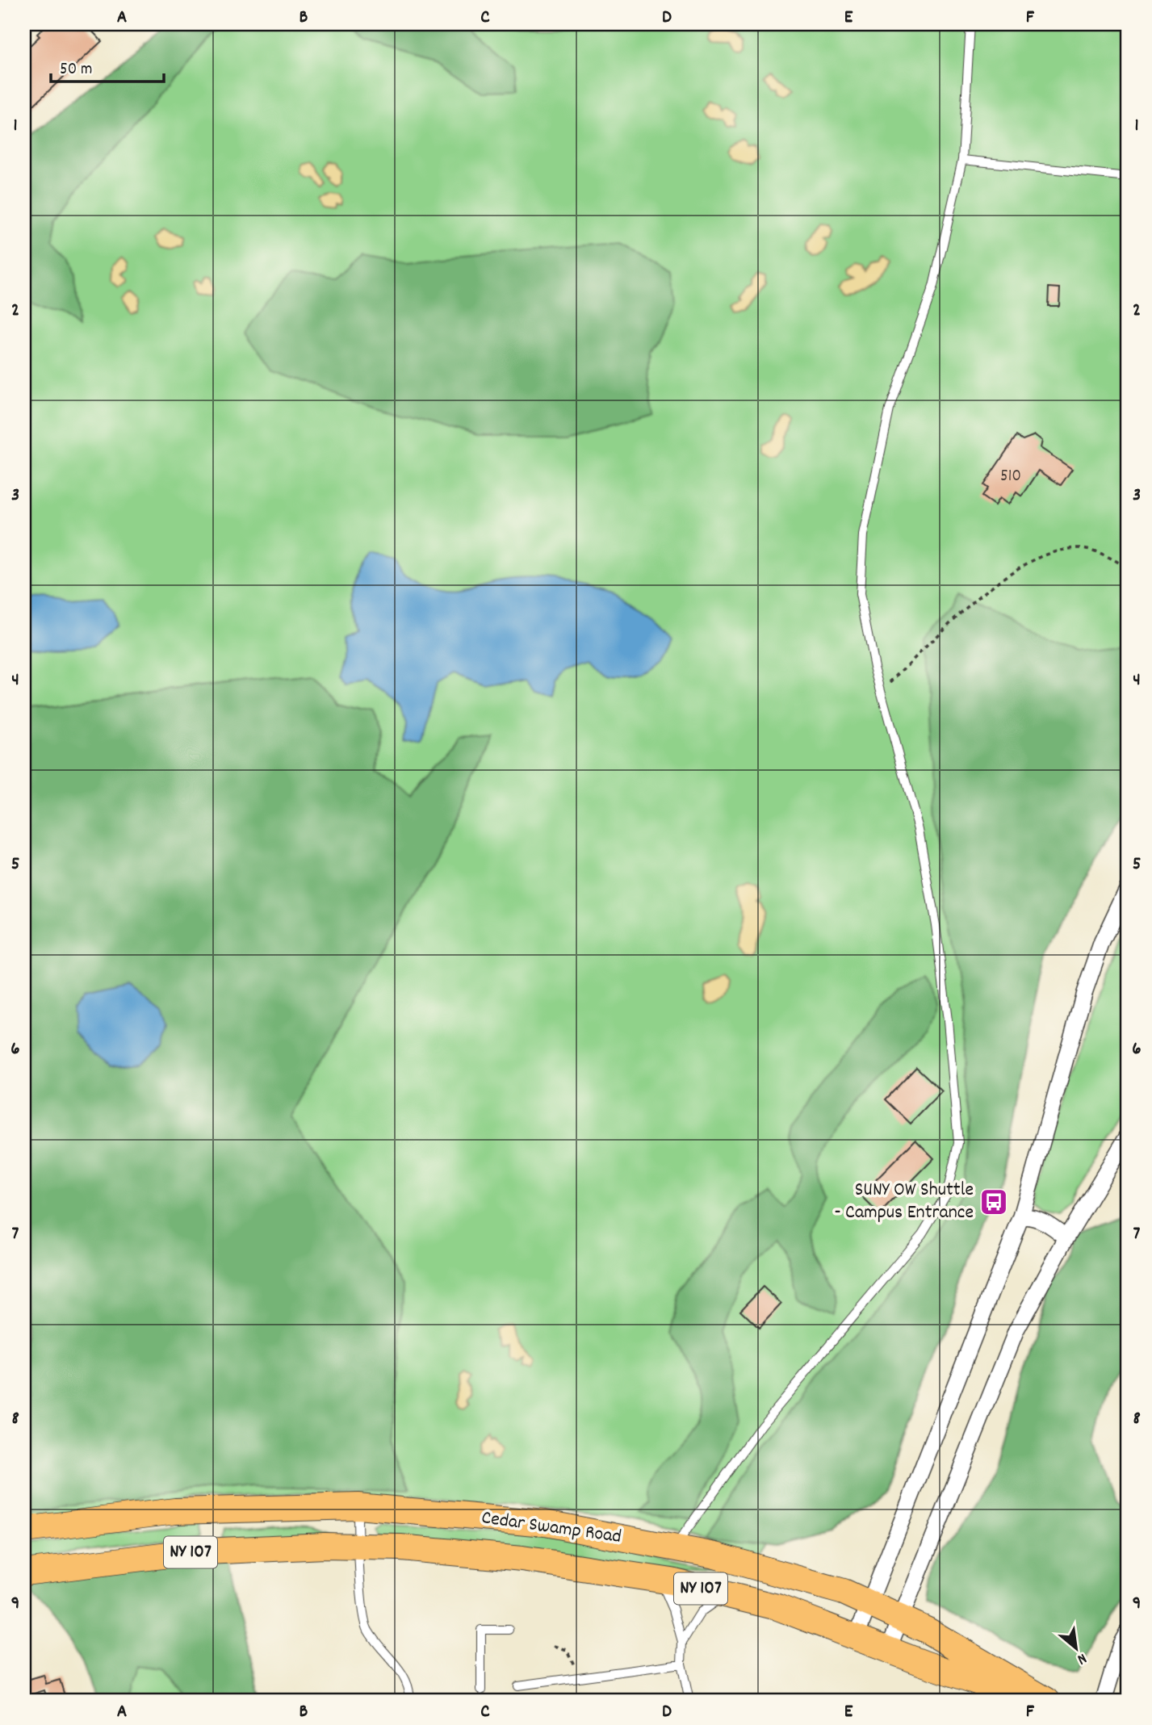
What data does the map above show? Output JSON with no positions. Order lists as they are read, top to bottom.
{
  "streets": {
    "main road": ["Cedar Swamp Road", "NY 107"]
  },
  "places": {
    "bus stop": ["SUNY OW Shuttle - Campus Entrance"]
  },
  "house_numbers": ["510"],
  "scale_bar": "50 m",
  "north": "bottom right",
  "grid": {
    "columns": [
      "A",
      "B",
      "C",
      "D",
      "E",
      "F"
    ],
    "rows": [
      "1",
      "2",
      "3",
      "4",
      "5",
      "6",
      "7",
      "8",
      "9"
    ]
  }
}
